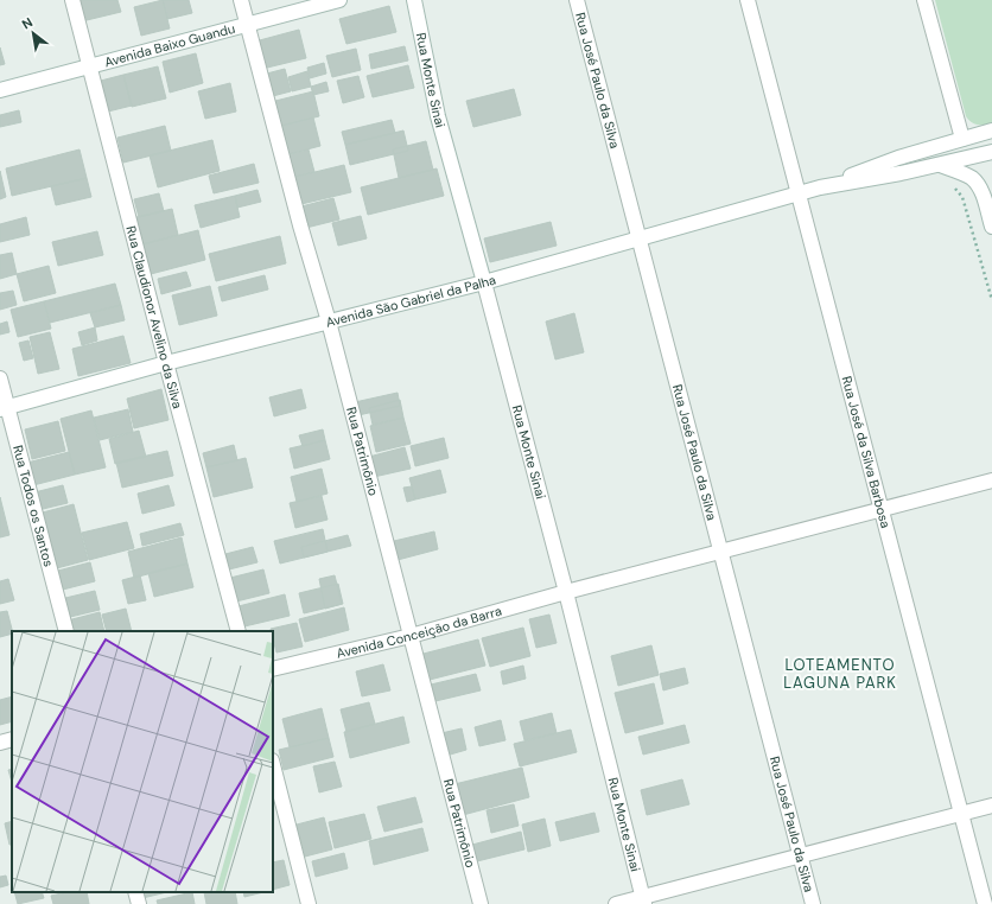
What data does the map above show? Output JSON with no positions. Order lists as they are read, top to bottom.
{
  "streets": {
    "street": [
      "Avenida Baixo Guandu",
      "Rua Monte Sinai",
      "Rua José Paulo da Silva",
      "Avenida São Gabriel da Palha",
      "Rua Claudionor Avelino da Silva",
      "Rua Patrimônio",
      "Rua José da Silva Barbosa",
      "Rua Todos os Santos",
      "Avenida Conceição da Barra"
    ]
  },
  "crossings": [
    ["Avenida Baixo Guandu", "Rua Claudionor Avelino da Silva"],
    ["Avenida Baixo Guandu", "Rua Patrimônio"],
    ["Rua Monte Sinai", "Avenida São Gabriel da Palha"],
    ["Rua Monte Sinai", "Avenida Conceição da Barra"],
    ["Rua José Paulo da Silva", "Avenida São Gabriel da Palha"],
    ["Rua José Paulo da Silva", "Avenida Conceição da Barra"],
    ["Avenida São Gabriel da Palha", "Rua Claudionor Avelino da Silva"],
    ["Avenida São Gabriel da Palha", "Rua Patrimônio"],
    ["Avenida São Gabriel da Palha", "Rua José da Silva Barbosa"],
    ["Avenida São Gabriel da Palha", "Rua Todos os Santos"],
    ["Rua Patrimônio", "Avenida Conceição da Barra"],
    ["Rua José da Silva Barbosa", "Avenida Conceição da Barra"]
  ],
  "districts": ["LOTEAMENTO LAGUNA PARK"],
  "north": "top left"
}
